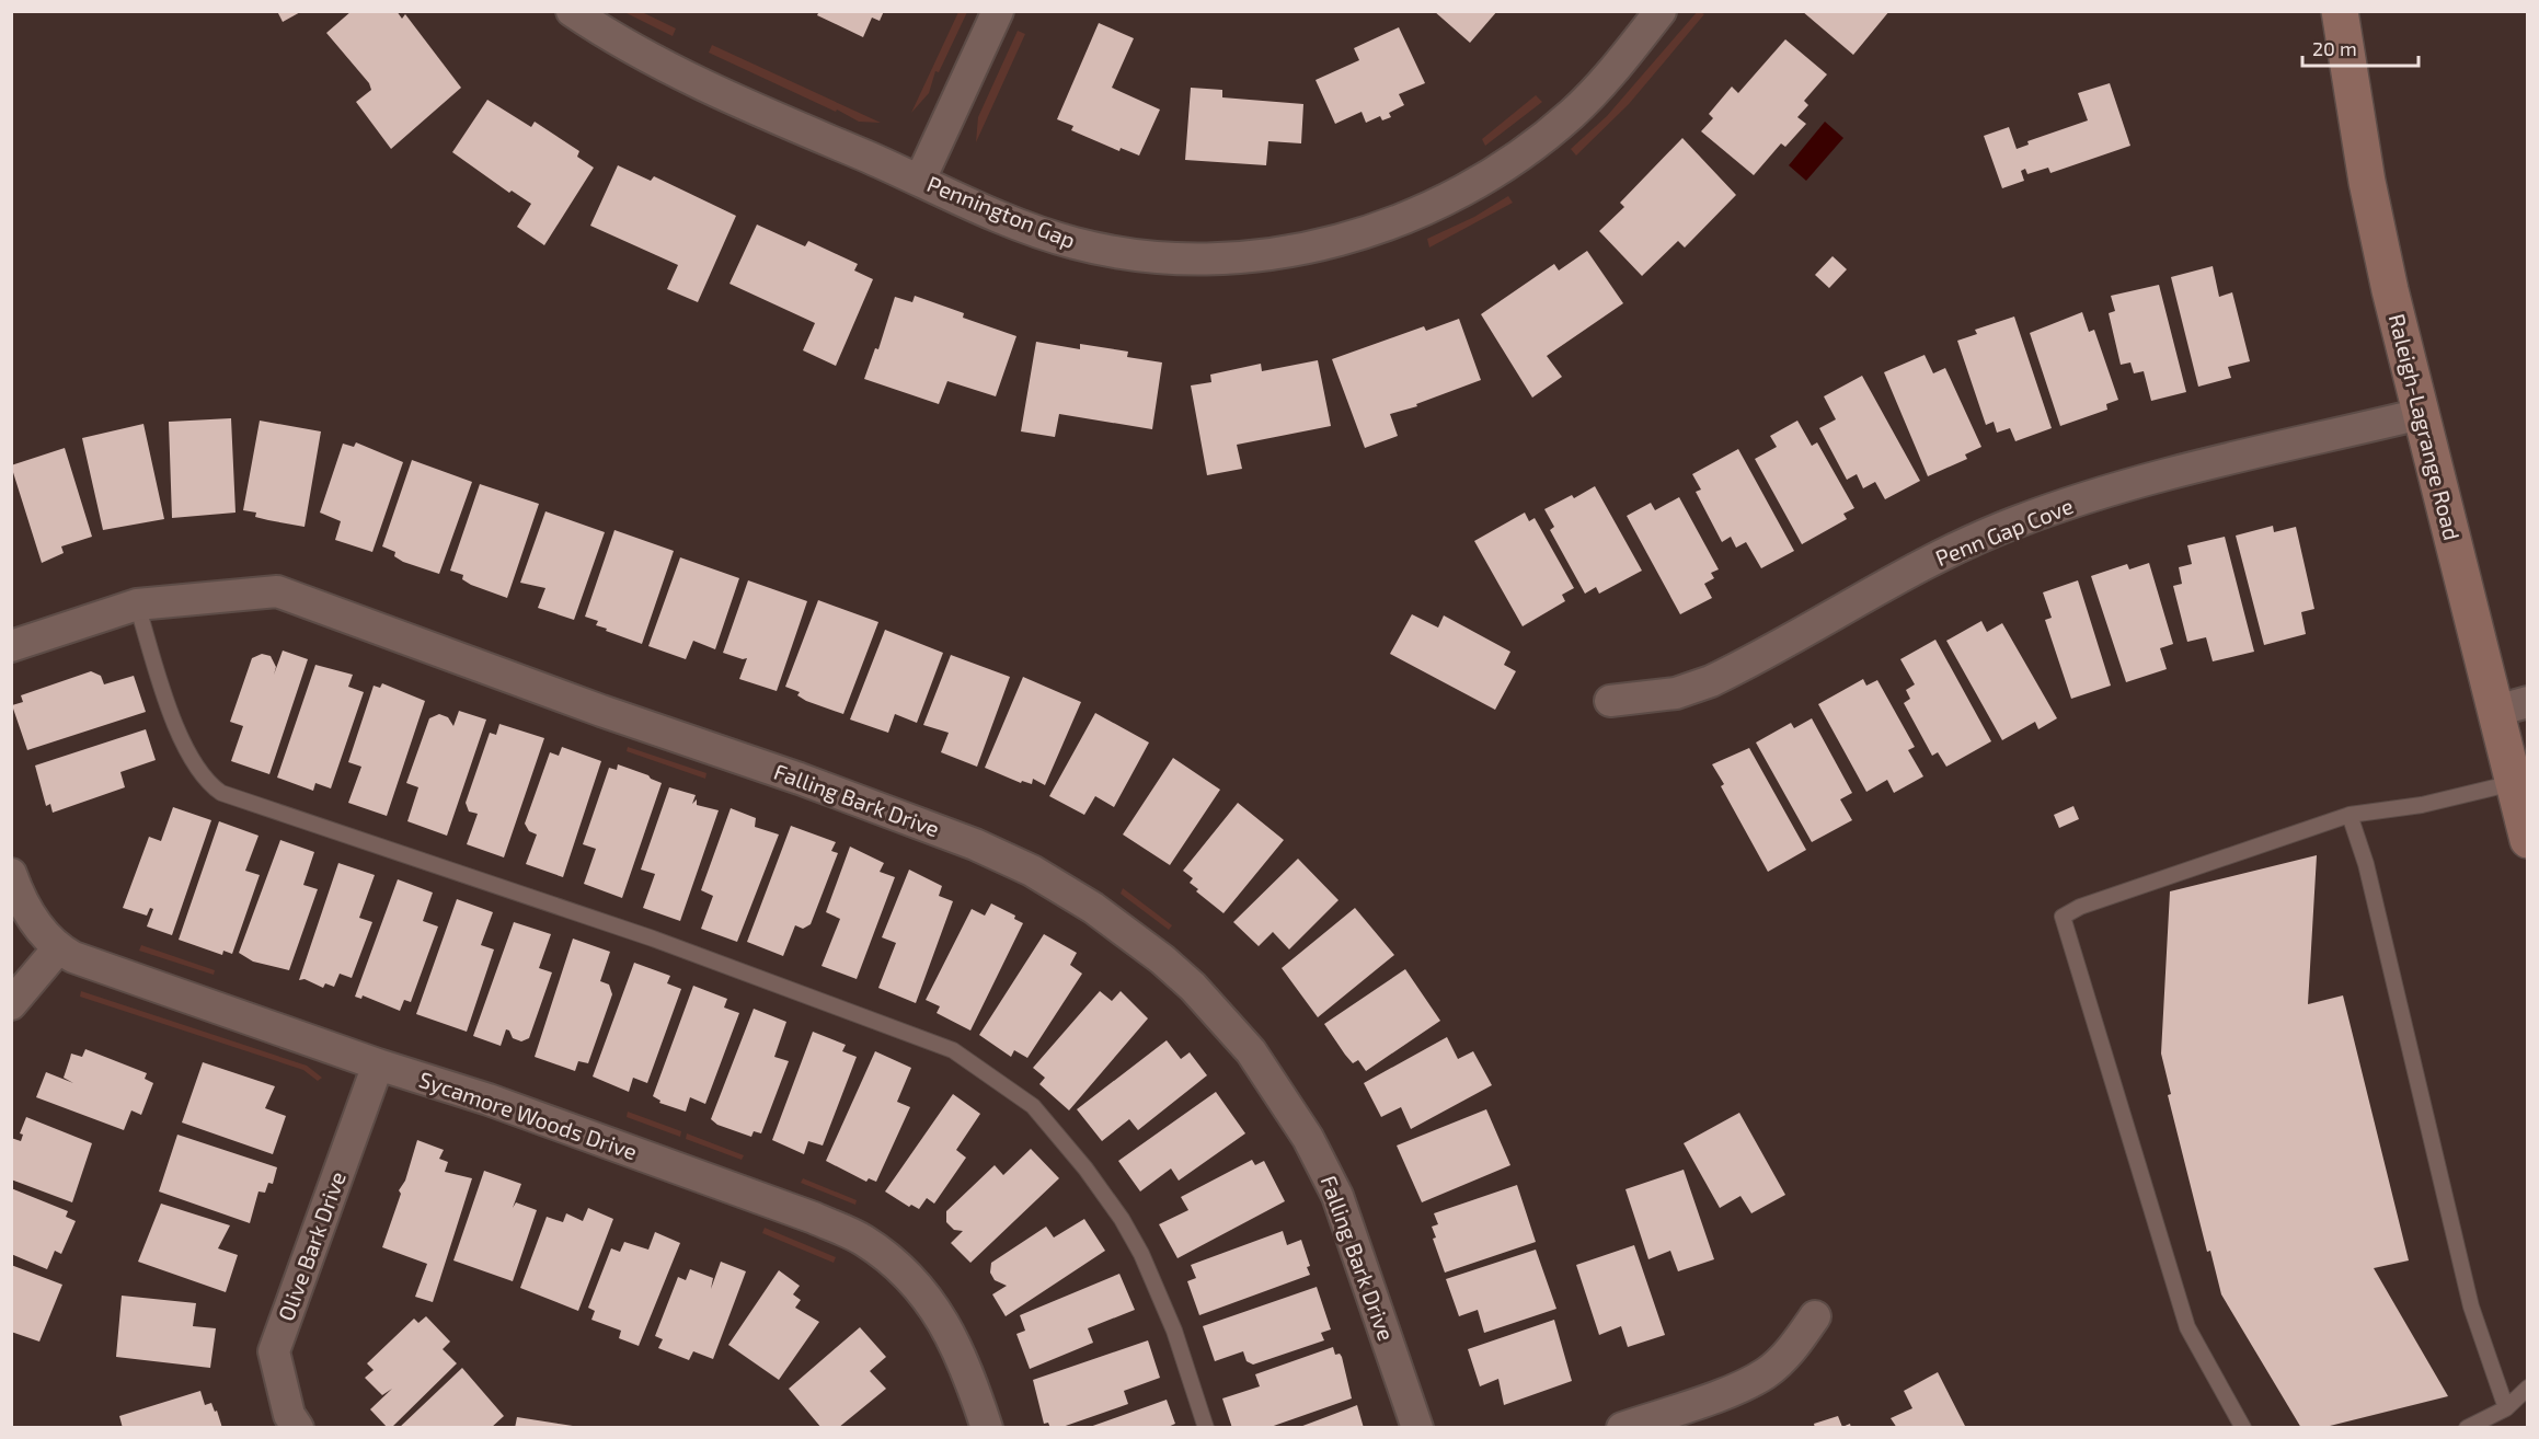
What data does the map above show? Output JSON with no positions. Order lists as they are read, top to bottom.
{
  "streets": {
    "main road": ["Raleigh-Lagrange Road"],
    "street": [
      "Pennington Gap",
      "Penn Gap Cove",
      "Falling Bark Drive",
      "Sycamore Woods Drive",
      "Olive Bark Drive"
    ]
  },
  "crossings": [
    ["Raleigh-Lagrange Road", "Penn Gap Cove"],
    ["Sycamore Woods Drive", "Olive Bark Drive"]
  ],
  "scale_bar": "20 m"
}
